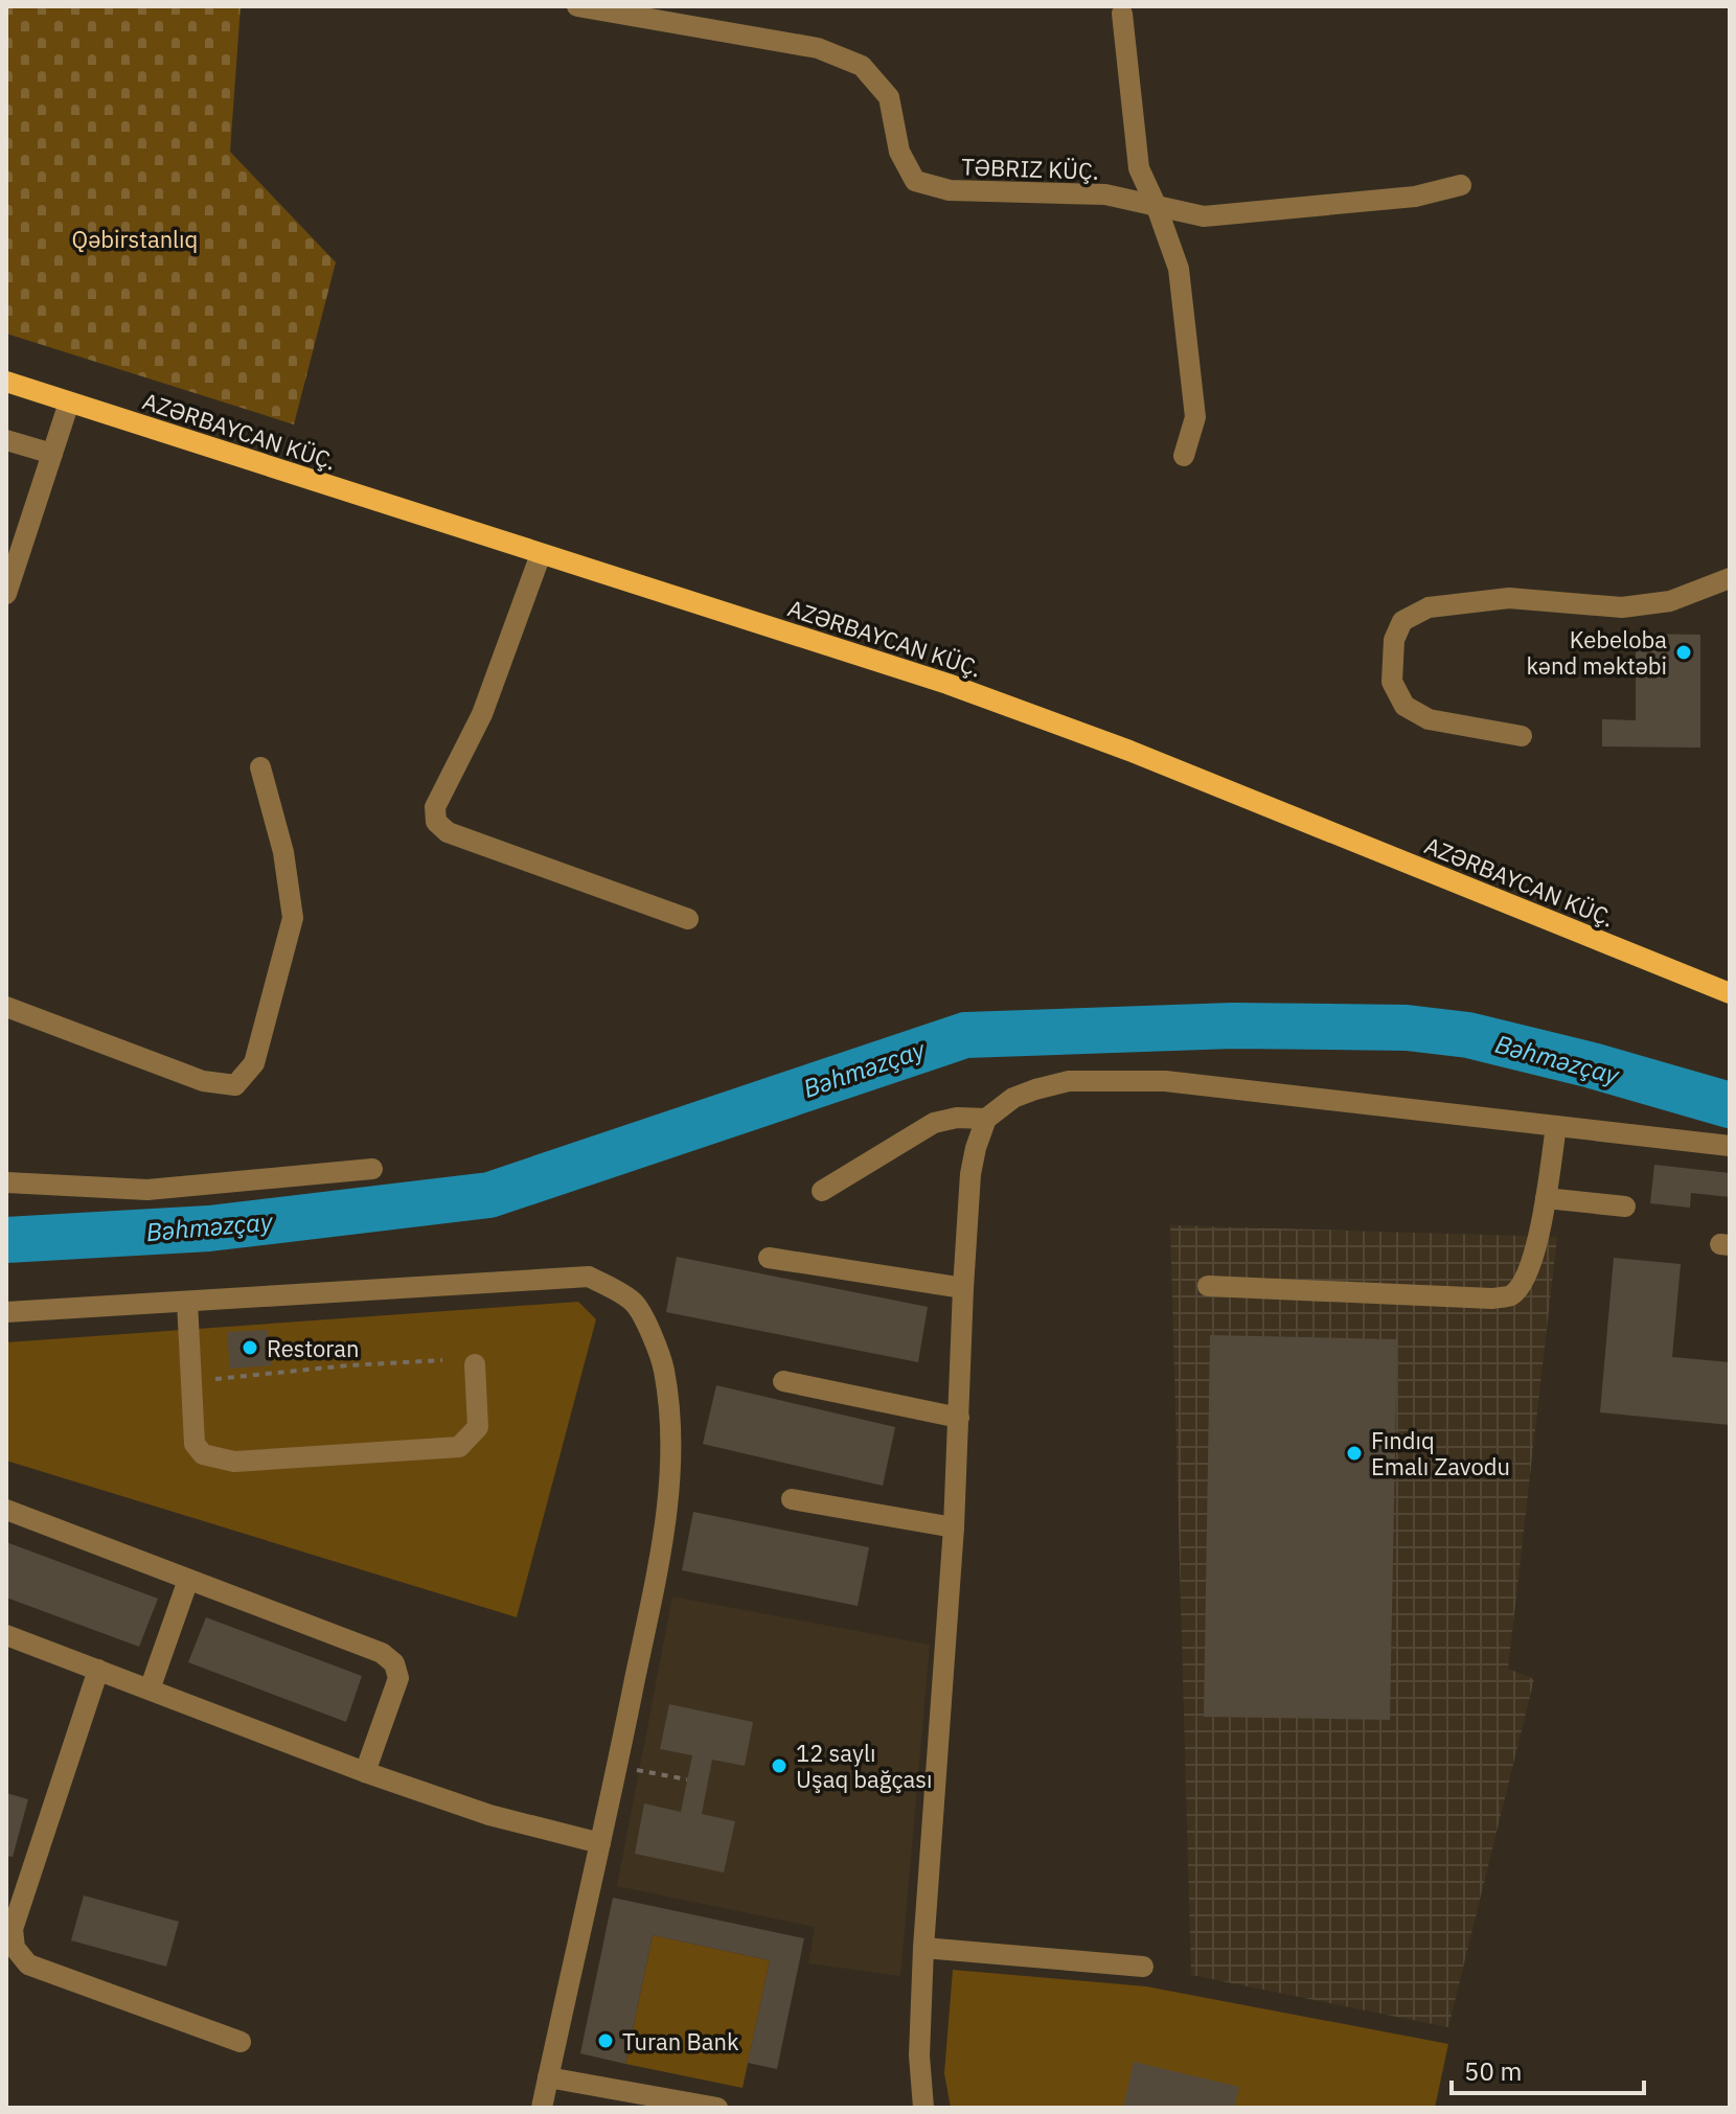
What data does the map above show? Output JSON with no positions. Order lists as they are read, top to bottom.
{
  "streets": {
    "main road": ["AZƏRBAYCAN KÜÇ."],
    "street": ["TƏBRIZ KÜÇ."]
  },
  "water": ["Bəhməzçay"],
  "parks": ["Qəbirstanlıq"],
  "places": [
    "Kebeloba kənd məktəbi",
    "Restoran",
    "Fındıq Emalı Zavodu",
    "12 saylı Uşaq bağçası",
    "Turan Bank"
  ],
  "scale_bar": "50 m"
}
